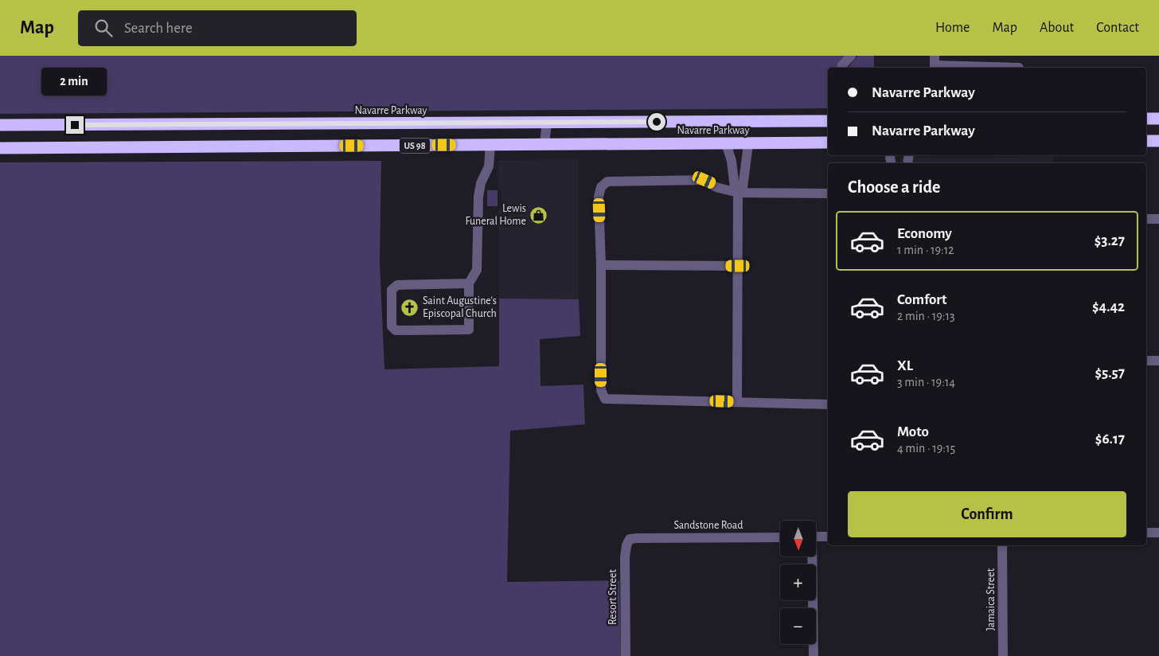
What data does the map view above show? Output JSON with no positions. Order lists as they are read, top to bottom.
{
  "streets": {
    "highway": ["Navarre Parkway", "US 98"],
    "street": ["Sandstone Road", "Resort Street", "Jamaica Street"]
  },
  "crossings": [
    ["Sandstone Road", "Resort Street"]
  ],
  "places": {
    "shop": ["Lewis Funeral Home"],
    "church": ["Saint Augustine's Episcopal Church"]
  },
  "north": "bottom",
  "page": {
    "header": "Map",
    "search": "Search here",
    "nav": [
      "Home",
      "Map",
      "About",
      "Contact"
    ],
    "bubble": "2 min",
    "banner": ["Navarre Parkway", "Navarre Parkway"],
    "heading": "Choose a ride",
    "list": [
      {
        "name": "Economy",
        "note": "1 min · 19:12",
        "value": "$3.27"
      },
      {
        "name": "Comfort",
        "note": "2 min · 19:13",
        "value": "$4.42"
      },
      {
        "name": "XL",
        "note": "3 min · 19:14",
        "value": "$5.57"
      },
      {
        "name": "Moto",
        "note": "4 min · 19:15",
        "value": "$6.17"
      }
    ],
    "buttons": "Confirm",
    "map_buttons": ["+", "−"]
  }
}
